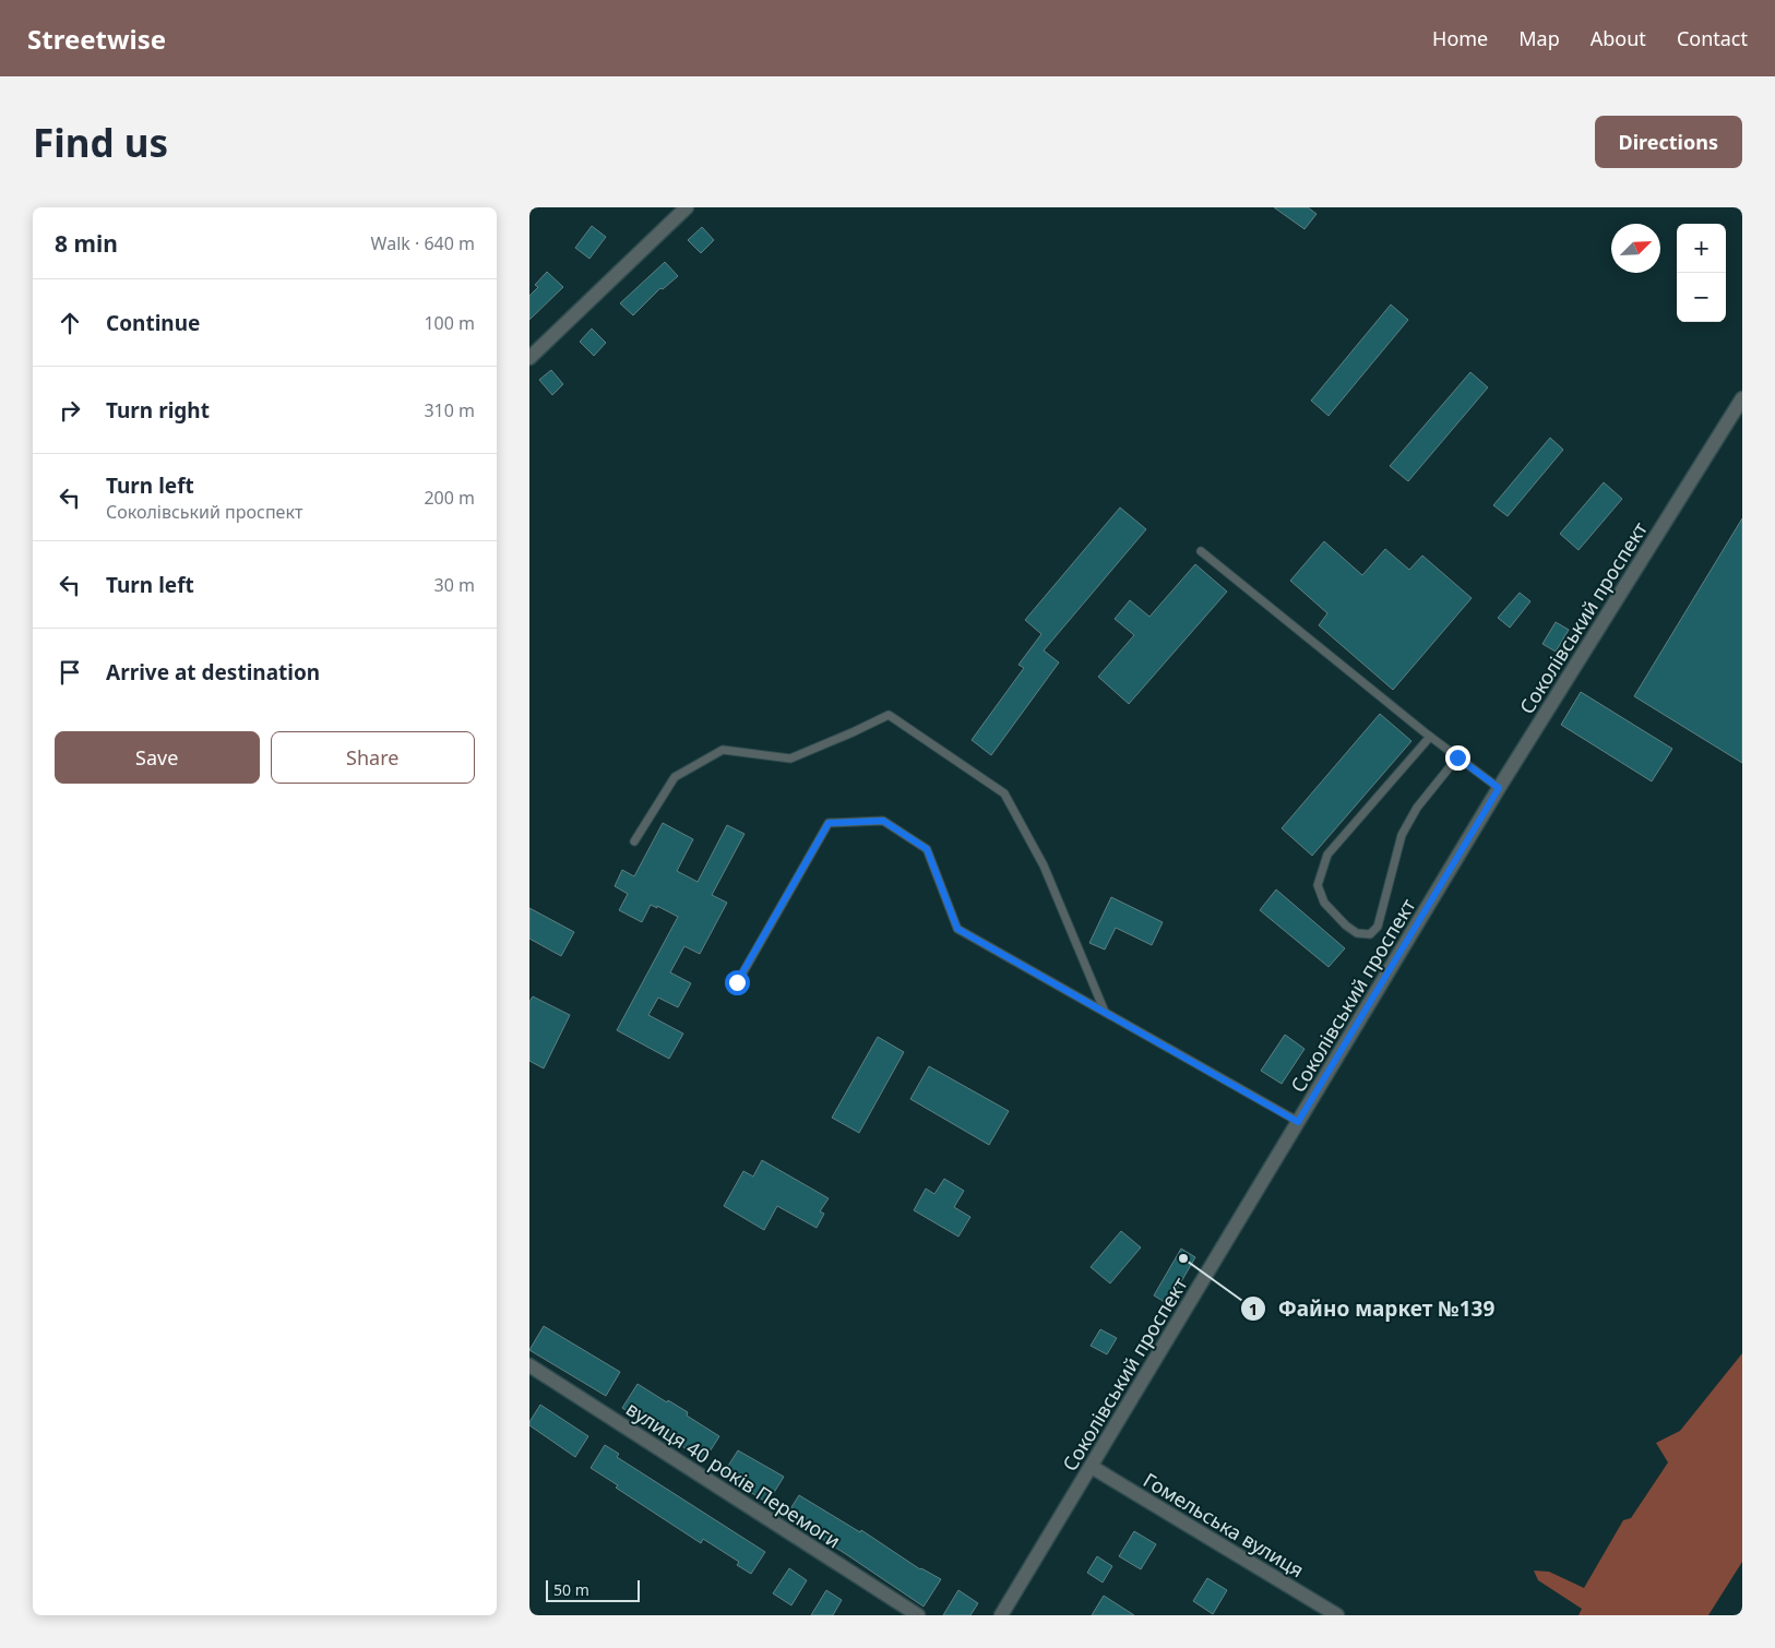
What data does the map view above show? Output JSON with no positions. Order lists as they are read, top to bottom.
{
  "streets": {
    "street": ["Соколівський проспект", "вулиця 40 років Перемоги", "Гомельська вулиця"]
  },
  "crossings": [
    ["Соколівський проспект", "Гомельська вулиця"]
  ],
  "places": ["Файно маркет №139"],
  "scale_bar": "50 m",
  "north": "top right",
  "page": {
    "header": "Streetwise",
    "nav": [
      "Home",
      "Map",
      "About",
      "Contact"
    ],
    "buttons": [
      "Directions",
      ["Save", "Share"]
    ],
    "title": "Find us",
    "heading": ["8 min", "Walk · 640 m"],
    "map_buttons": ["+", "−"],
    "list": [
      ["Continue", "100 m"],
      ["Turn right", "310 m"],
      ["Turn left", "Соколівський проспект", "200 m"],
      ["Turn left", "30 m"],
      "Arrive at destination"
    ],
    "scale": "50 m"
  }
}
